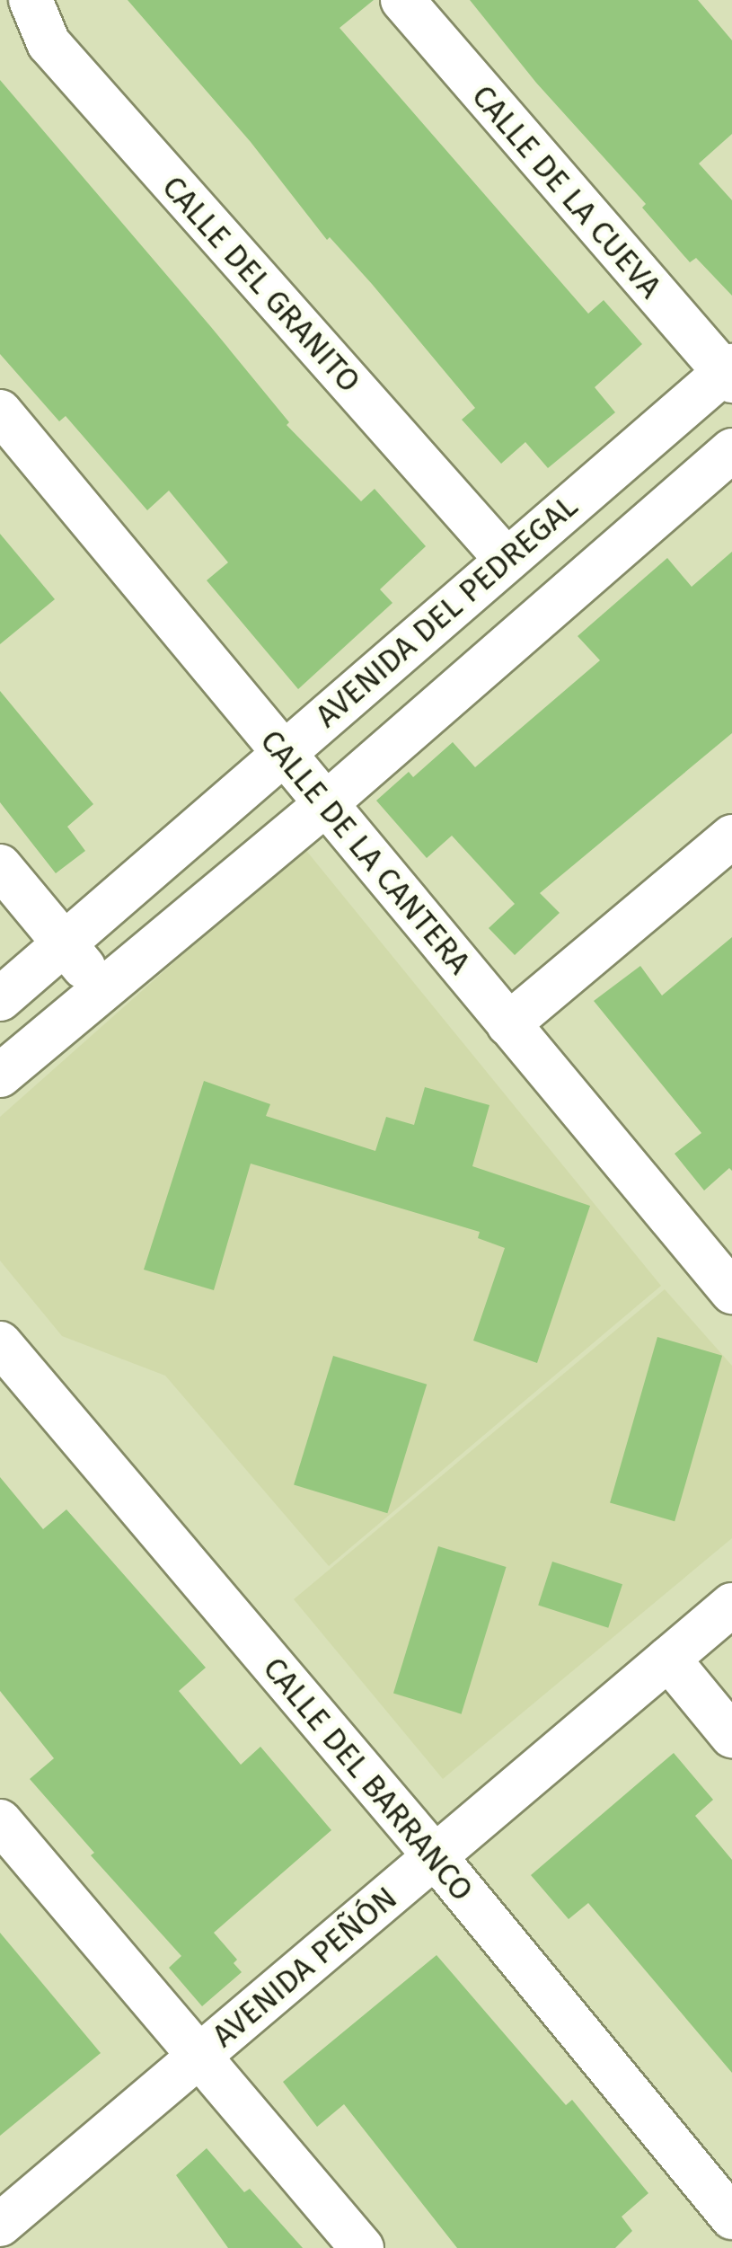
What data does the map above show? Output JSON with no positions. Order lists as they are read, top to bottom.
{
  "streets": {
    "street": [
      "CALLE DE LA CUEVA",
      "CALLE DEL GRANITO",
      "AVENIDA DEL PEDREGAL",
      "CALLE DE LA CANTERA",
      "CALLE DEL BARRANCO",
      "AVENIDA PEÑÓN"
    ]
  },
  "crossings": [
    ["CALLE DE LA CUEVA", "AVENIDA DEL PEDREGAL"],
    ["CALLE DEL GRANITO", "AVENIDA DEL PEDREGAL"],
    ["AVENIDA DEL PEDREGAL", "CALLE DE LA CANTERA"],
    ["CALLE DEL BARRANCO", "AVENIDA PEÑÓN"]
  ]
}
